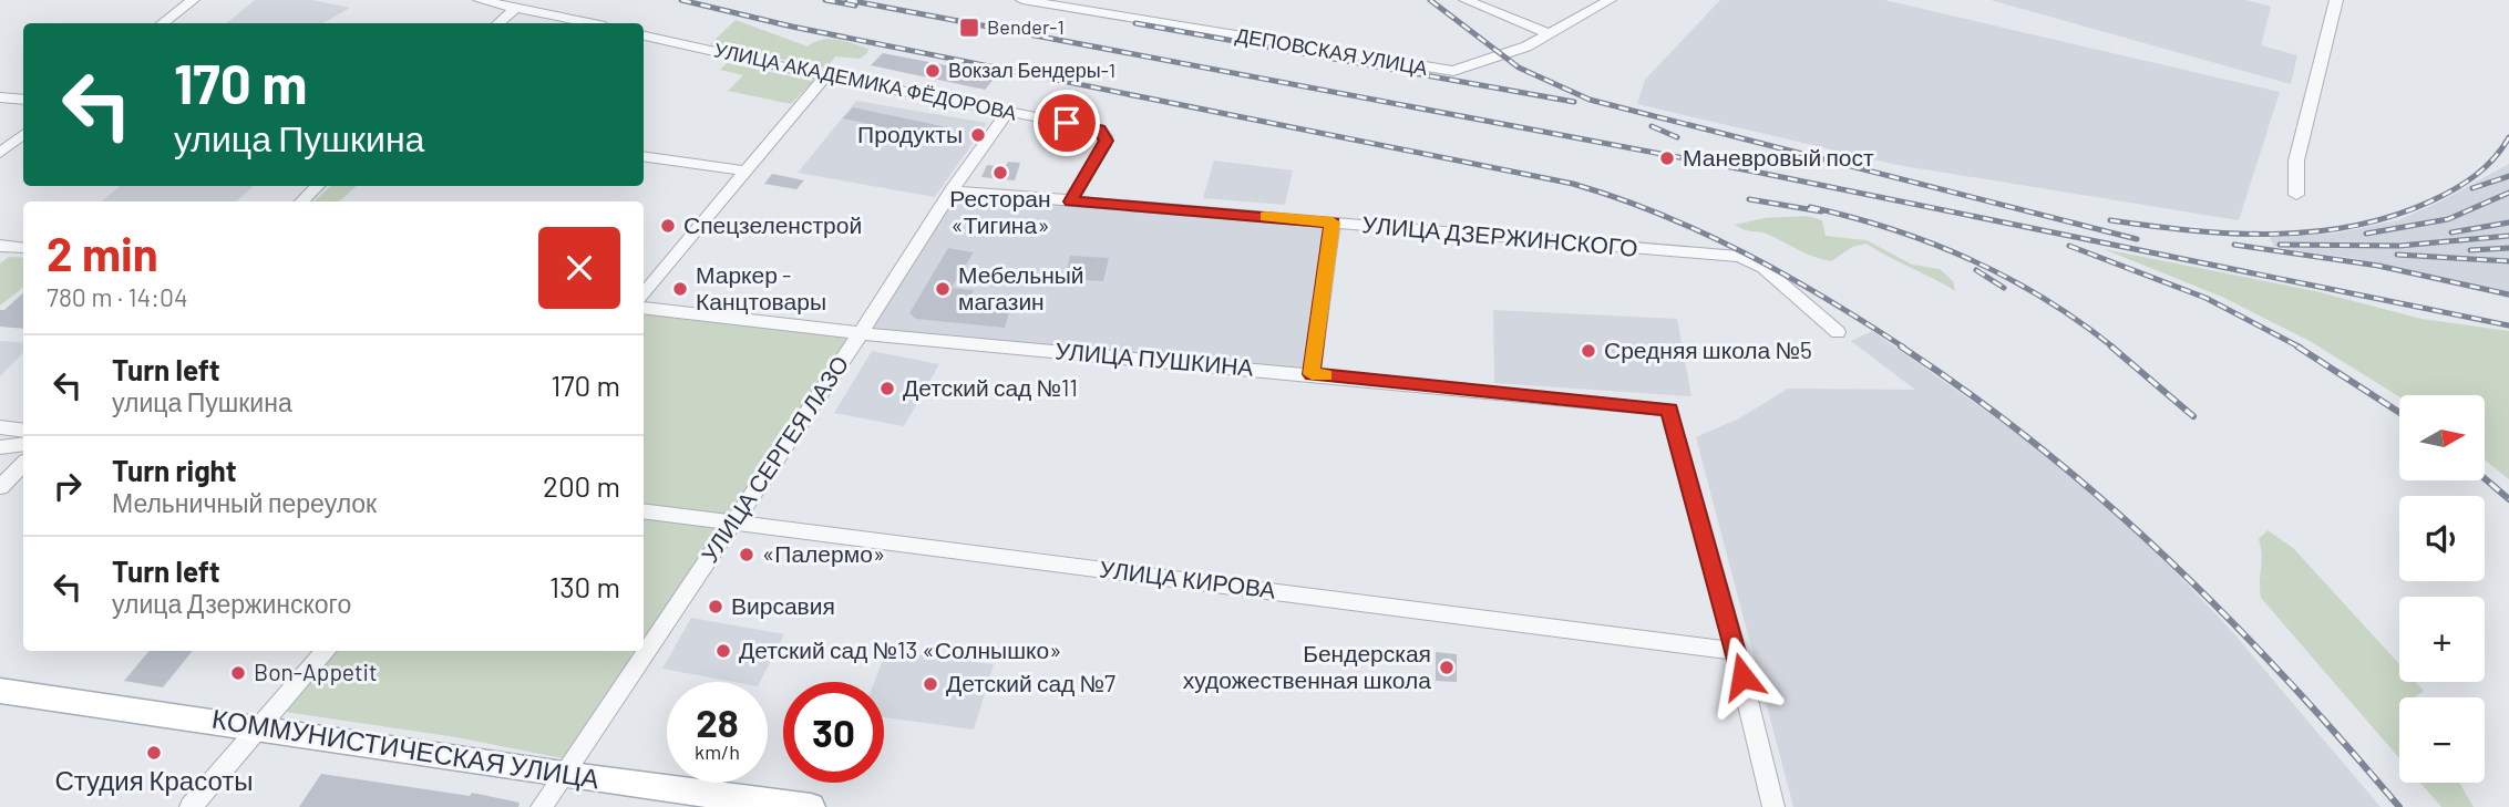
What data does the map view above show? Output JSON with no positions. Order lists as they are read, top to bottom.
{
  "streets": {
    "main road": ["КОММУНИСТИЧЕСКАЯ УЛИЦА"],
    "street": [
      "ДЕПОВСКАЯ УЛИЦА",
      "УЛИЦА АКАДЕМИКА ФЁДОРОВА",
      "УЛИЦА ДЗЕРЖИНСКОГО",
      "УЛИЦА ПУШКИНА",
      "УЛИЦА СЕРГЕЯ ЛАЗО",
      "УЛИЦА КИРОВА"
    ]
  },
  "crossings": [
    ["УЛИЦА АКАДЕМИКА ФЁДОРОВА", "УЛИЦА ДЗЕРЖИНСКОГО"],
    ["УЛИЦА АКАДЕМИКА ФЁДОРОВА", "УЛИЦА СЕРГЕЯ ЛАЗО"],
    ["УЛИЦА ДЗЕРЖИНСКОГО", "УЛИЦА СЕРГЕЯ ЛАЗО"],
    ["УЛИЦА ПУШКИНА", "УЛИЦА СЕРГЕЯ ЛАЗО"],
    ["УЛИЦА ПУШКИНА", "УЛИЦА КИРОВА"],
    ["УЛИЦА СЕРГЕЯ ЛАЗО", "УЛИЦА КИРОВА"],
    ["УЛИЦА СЕРГЕЯ ЛАЗО", "КОММУНИСТИЧЕСКАЯ УЛИЦА"]
  ],
  "places": {
    "transit": ["Bender-1"],
    "other": [
      "Вокзал Бендеры-1",
      "Продукты",
      "Маневровый пост",
      "Ресторан «Тигина»",
      "Спецзеленстрой",
      "Маркер - Канцтовары",
      "Мебельный магазин",
      "Средняя школа №5",
      "Детский сад №11",
      "«Палермо»",
      "Вирсавия",
      "Детский сад №13 «Солнышко»",
      "Бендерская художественная школа",
      "Bon-Appetit",
      "Детский сад №7",
      "Студия Красоты"
    ]
  },
  "north": "right",
  "page": {
    "turn": ["170 m", "улица Пушкина"],
    "heading": ["2 min", "780 m · 14:04"],
    "list": [
      {
        "name": "Turn left",
        "note": "улица Пушкина",
        "value": "170 m"
      },
      {
        "name": "Turn right",
        "note": "Мельничный переулок",
        "value": "200 m"
      },
      {
        "name": "Turn left",
        "note": "улица Дзержинского",
        "value": "130 m"
      }
    ],
    "map_buttons": ["+", "−"],
    "speed": "28 km/h",
    "limit": "30"
  }
}
